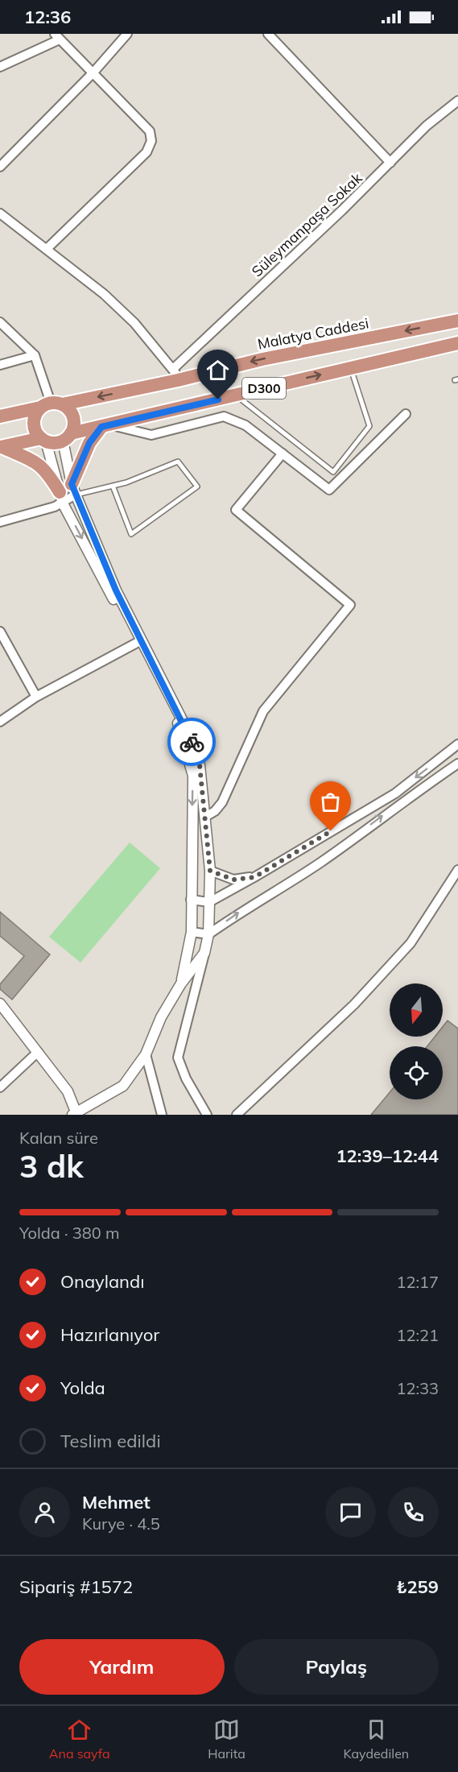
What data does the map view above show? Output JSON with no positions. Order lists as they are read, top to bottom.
{
  "streets": {
    "highway": ["Malatya Caddesi", "D300"],
    "street": ["Süleymanpaşa Sokak"]
  },
  "crossings": [
    ["Süleymanpaşa Sokak", "Malatya Caddesi"],
    ["Malatya Caddesi", "D300"]
  ],
  "north": "bottom",
  "page": {
    "status": "12:36",
    "heading": ["3 dk", "Kalan süre", "12:39–12:44"],
    "panel": [
      "Mehmet",
      "Kurye · 4.5",
      "Sipariş #1572",
      "₺259"
    ],
    "bar": "Yolda · 380 m",
    "list": [
      ["Onaylandı", "12:17"],
      ["Hazırlanıyor", "12:21"],
      ["Yolda", "12:33"],
      "Teslim edildi"
    ],
    "buttons": ["Yardım", "Paylaş"],
    "tabs": ["Ana sayfa", "Harita", "Kaydedilen"]
  }
}
